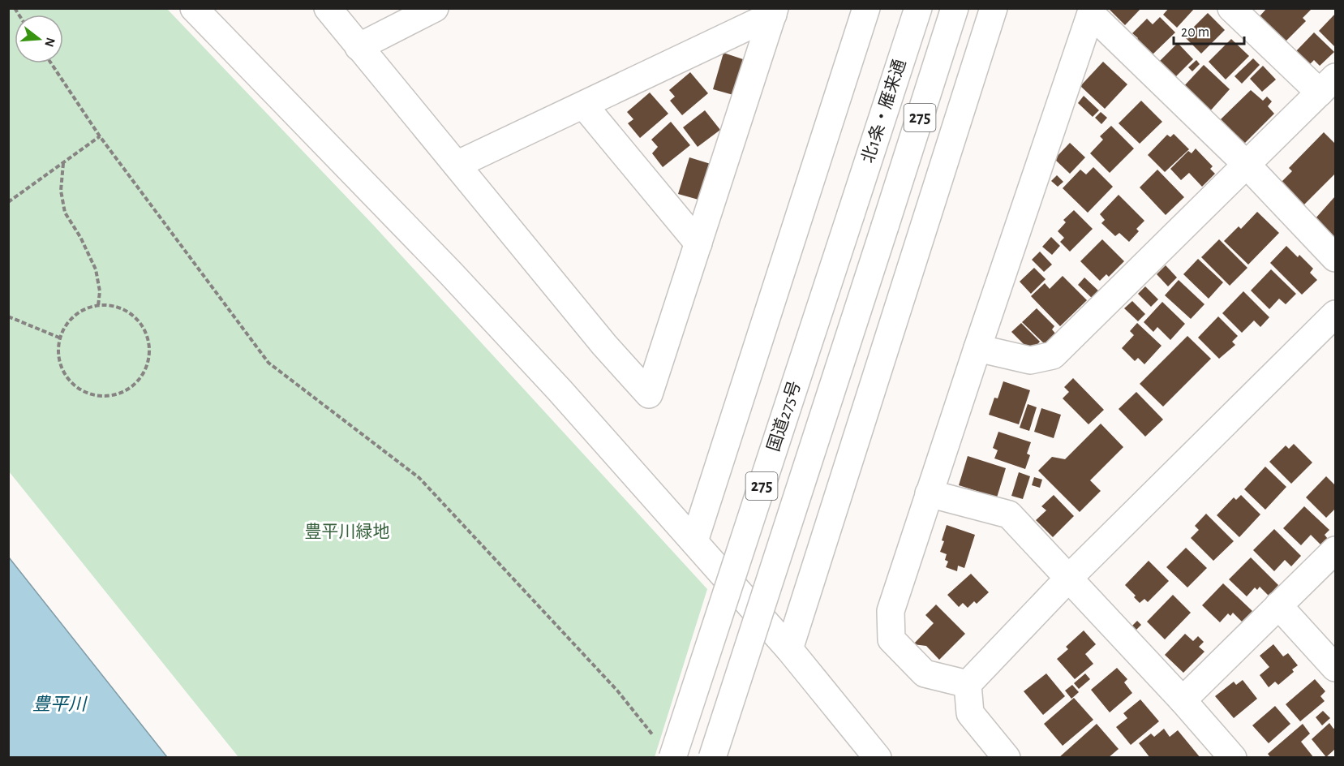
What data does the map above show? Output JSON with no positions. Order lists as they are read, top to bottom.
{
  "streets": {
    "main road": ["北1条・雁来通", "275", "国道275号"]
  },
  "crossings": [
    ["北1条・雁来通", "国道275号"]
  ],
  "water": ["豊平川"],
  "parks": ["豊平川緑地"],
  "scale_bar": "20 m",
  "north": "right"
}
